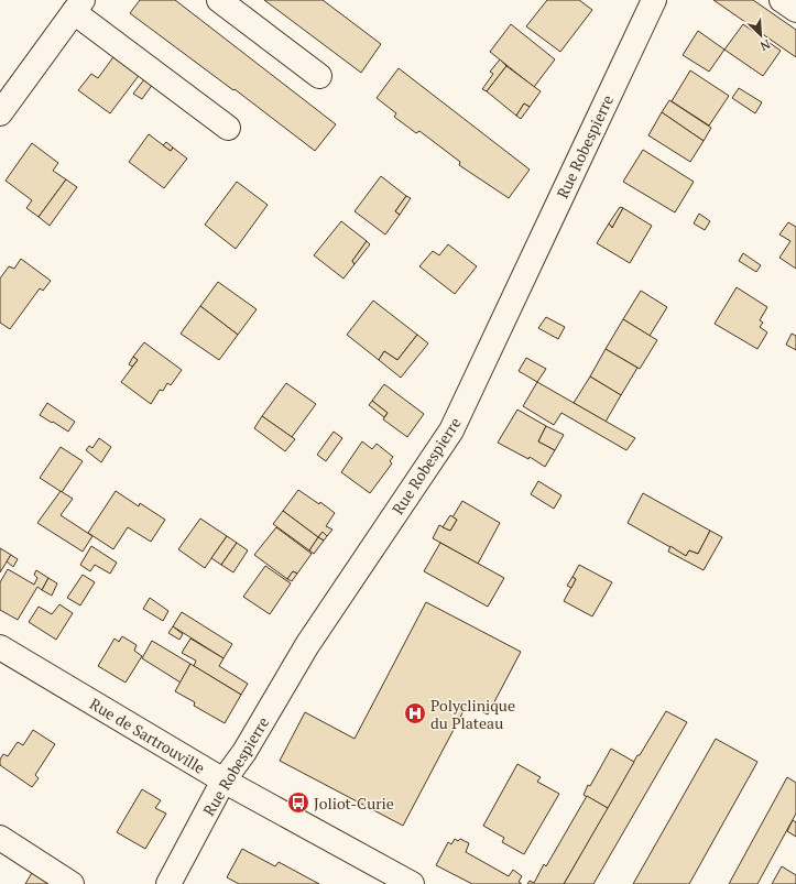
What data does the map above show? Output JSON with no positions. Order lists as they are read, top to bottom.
{
  "streets": {
    "street": ["Rue Robespierre", "Rue de Sartrouville"]
  },
  "crossings": [
    ["Rue Robespierre", "Rue de Sartrouville"]
  ],
  "places": {
    "hospital": ["Polyclinique du Plateau"],
    "bus stop": ["Joliot-Curie"]
  },
  "north": "bottom right"
}
